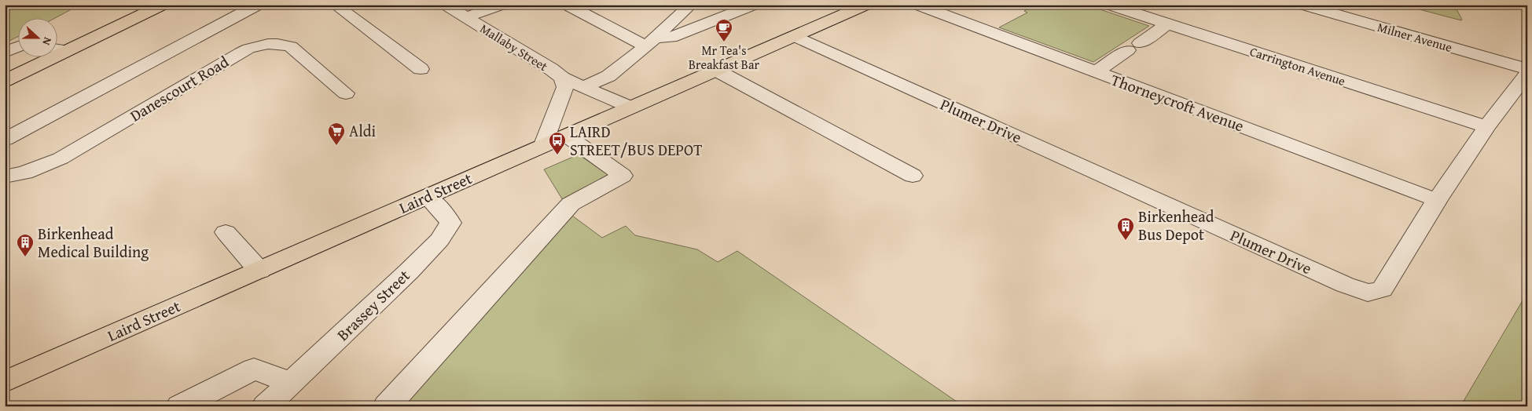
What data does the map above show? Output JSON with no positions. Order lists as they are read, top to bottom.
{
  "streets": {
    "main road": ["Laird Street"],
    "street": [
      "Milner Avenue",
      "Mallaby Street",
      "Carrington Avenue",
      "Danescourt Road",
      "Thorneycroft Avenue",
      "Plumer Drive",
      "Brassey Street"
    ]
  },
  "crossings": [
    ["Mallaby Street", "Laird Street"],
    ["Carrington Avenue", "Plumer Drive"],
    ["Thorneycroft Avenue", "Plumer Drive"],
    ["Plumer Drive", "Laird Street"],
    ["Laird Street", "Brassey Street"]
  ],
  "places": {
    "cafe": ["Mr Tea's Breakfast Bar"],
    "supermarket": ["Aldi"],
    "bus stop": ["LAIRD STREET/BUS DEPOT"],
    "building": ["Birkenhead Bus Depot", "Birkenhead Medical Building"]
  },
  "north": "right"
}
